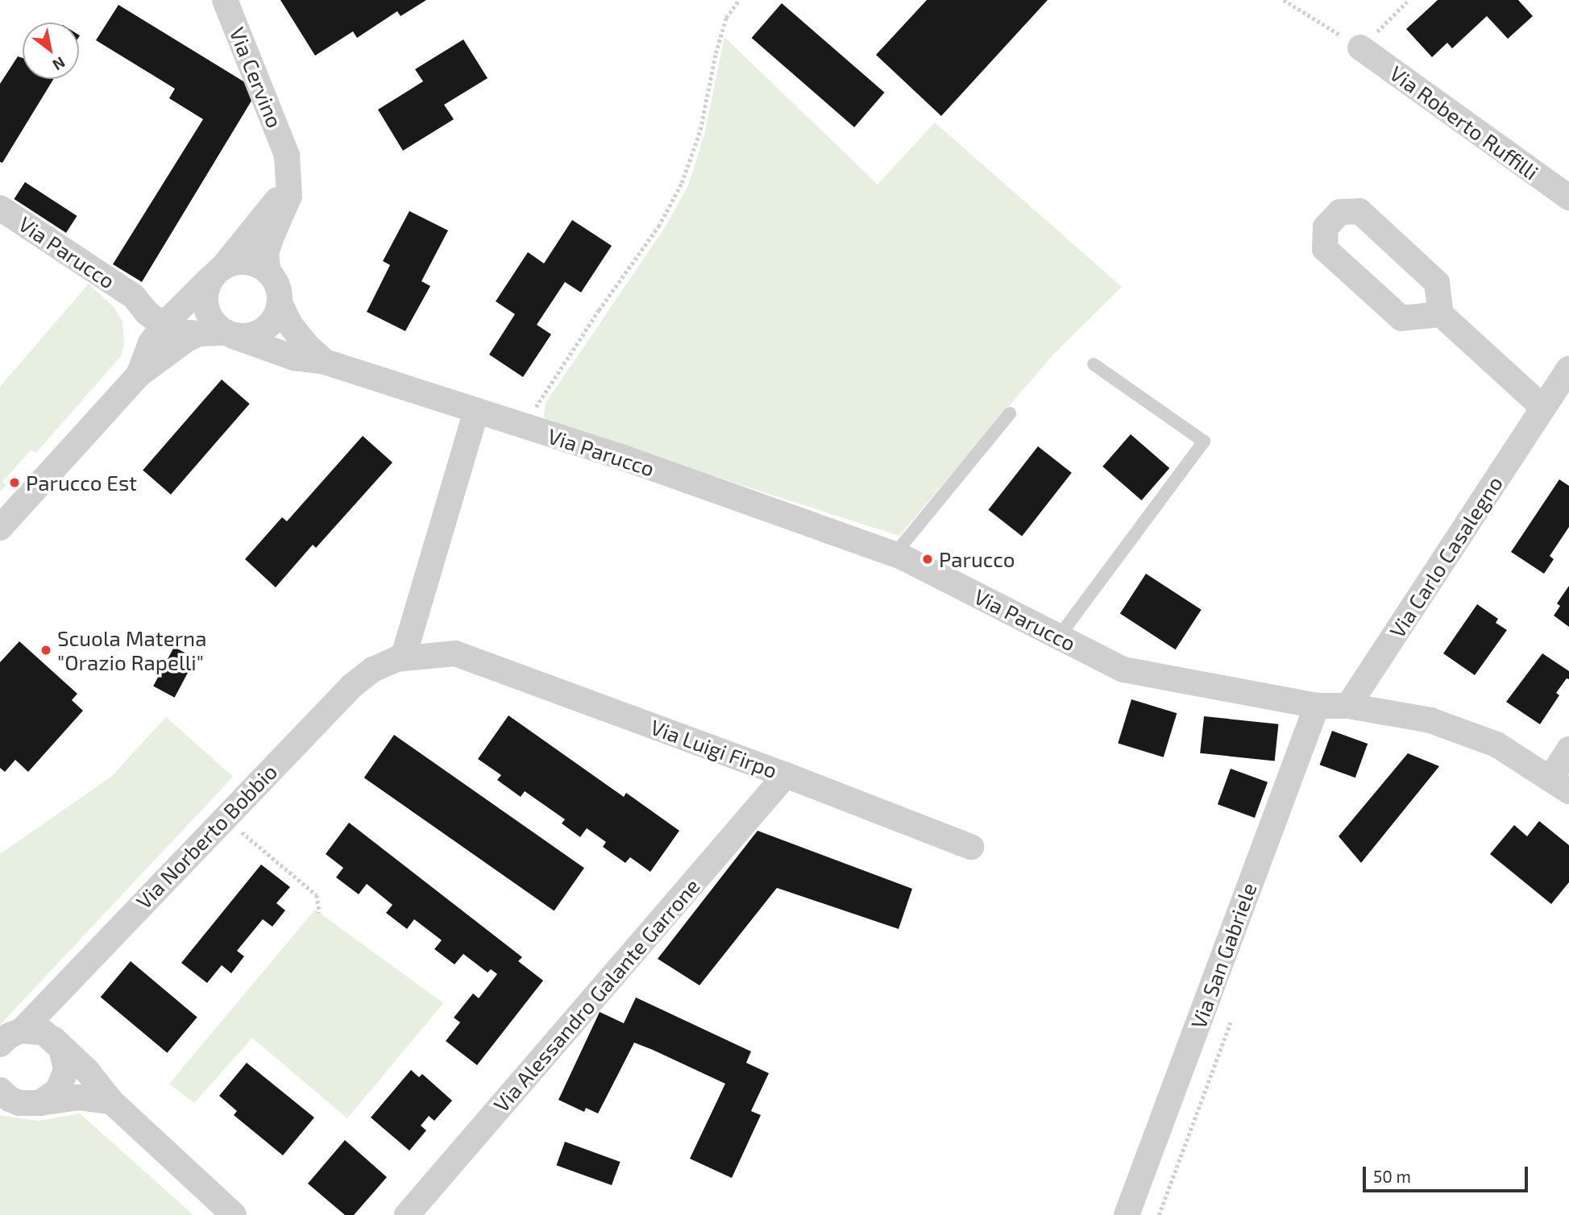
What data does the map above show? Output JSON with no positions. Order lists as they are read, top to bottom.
{
  "streets": {
    "street": [
      "Via Cervino",
      "Via Roberto Ruffilli",
      "Via Parucco",
      "Via Carlo Casalegno",
      "Via Luigi Firpo",
      "Via Norberto Bobbio",
      "Via San Gabriele",
      "Via Alessandro Galante Garrone"
    ]
  },
  "crossings": [
    ["Via Cervino", "Via Parucco"],
    ["Via Parucco", "Via Carlo Casalegno"],
    ["Via Parucco", "Via San Gabriele"],
    ["Via Luigi Firpo", "Via Norberto Bobbio"],
    ["Via Luigi Firpo", "Via Alessandro Galante Garrone"]
  ],
  "places": ["Parucco Est", "Parucco", "Scuola Materna \"Orazio Rapelli\""],
  "scale_bar": "50 m",
  "north": "bottom right"
}
